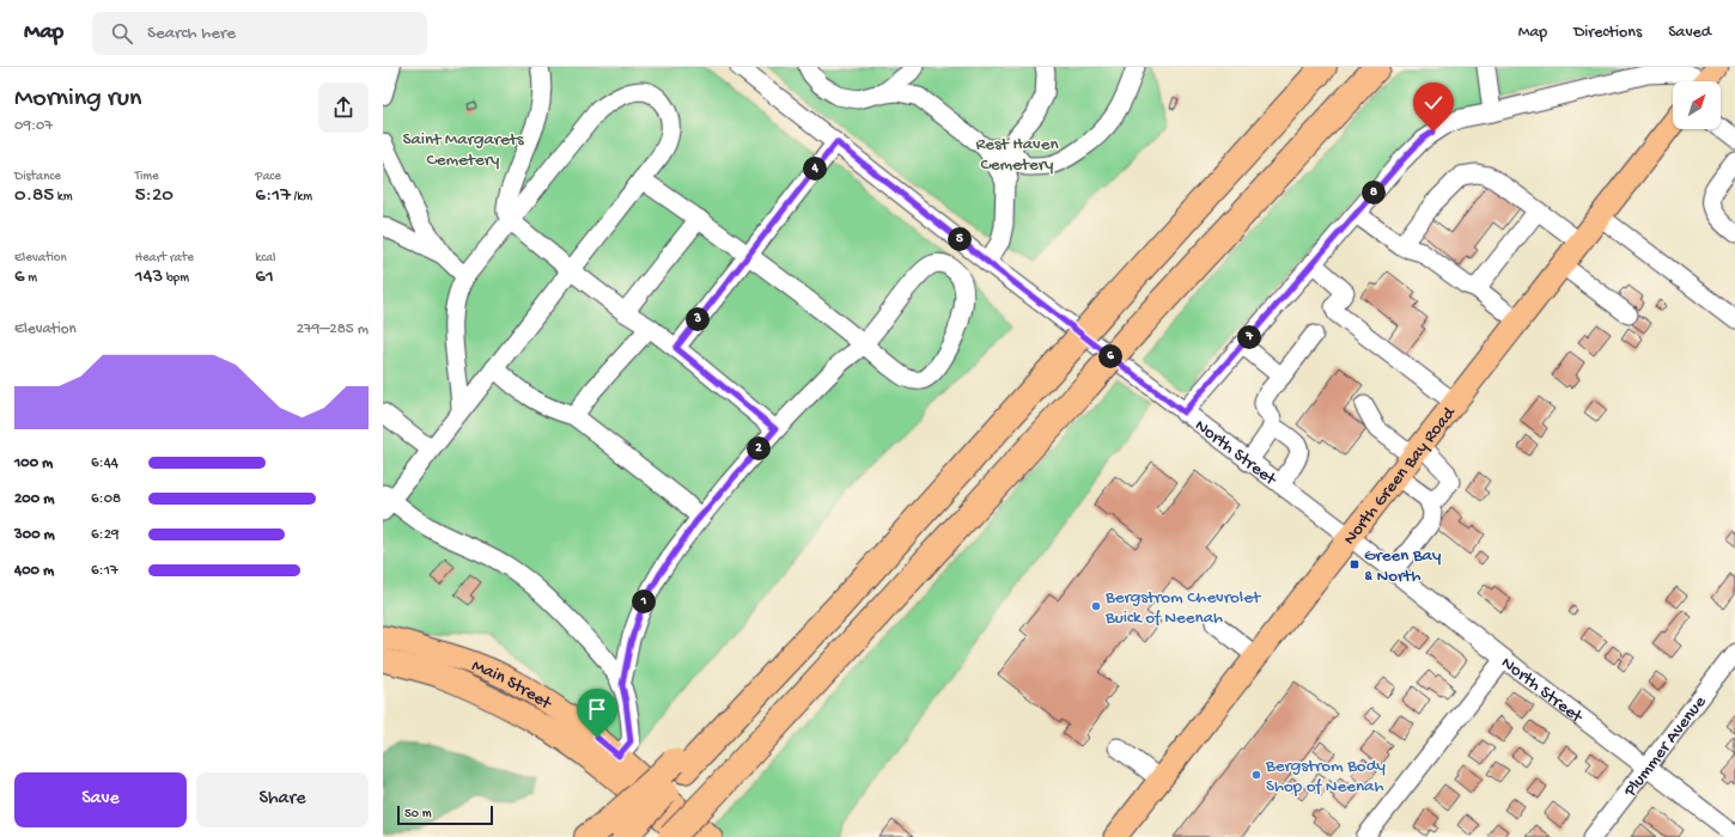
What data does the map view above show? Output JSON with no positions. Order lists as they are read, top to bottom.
{
  "streets": {
    "main road": ["North Green Bay Road", "Main Street"],
    "street": ["North Street", "Plummer Avenue"]
  },
  "crossings": [
    ["North Street", "North Green Bay Road"],
    ["North Street", "Plummer Avenue"]
  ],
  "parks": ["Saint Margarets Cemetery", "Rest Haven Cemetery"],
  "places": {
    "transit": ["Green Bay & North"],
    "other": ["Bergstrom Chevrolet Buick of Neenah", "Bergstrom Body Shop of Neenah"]
  },
  "scale_bar": "50 m",
  "north": "top right",
  "page": {
    "header": "Map",
    "search": "Search here",
    "nav": ["Map", "Directions", "Saved"],
    "heading": ["Morning run", "09:07"],
    "stats": [
      ["Distance", "0.85 km"],
      ["Time", "5:20"],
      ["Pace", "6:17 /km"],
      ["Elevation", "6 m"],
      ["Heart rate", "143 bpm"],
      ["kcal", "61"]
    ],
    "pins": [
      "4",
      "8",
      "5",
      "3",
      "7",
      "6",
      "2",
      "1"
    ],
    "chart": ["Elevation", "279–285 m"],
    "list": [
      {
        "name": "100 m",
        "note": "6:44"
      },
      {
        "name": "200 m",
        "note": "6:08"
      },
      {
        "name": "300 m",
        "note": "6:29"
      },
      {
        "name": "400 m",
        "note": "6:17"
      }
    ],
    "buttons": ["Save", "Share"],
    "scale": "50 m"
  }
}
